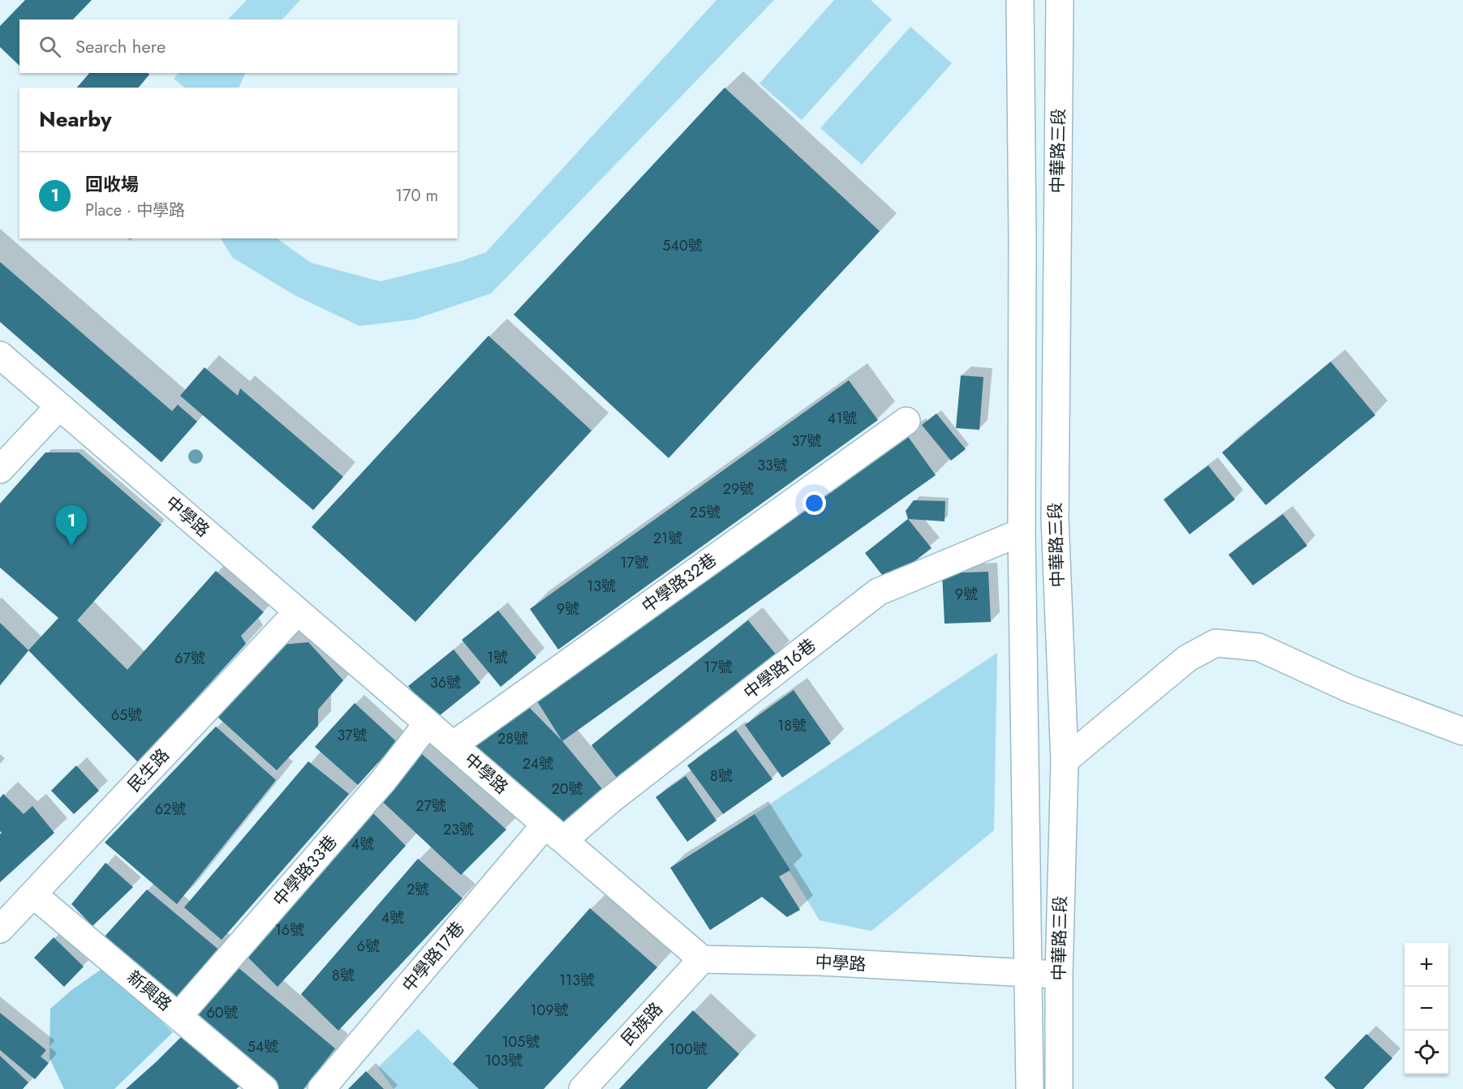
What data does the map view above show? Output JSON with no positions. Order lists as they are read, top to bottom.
{
  "streets": {
    "street": [
      "中華路三段",
      "中學路",
      "中學路32巷",
      "中學路16巷",
      "民生路",
      "中學路33巷",
      "中學路17巷",
      "新興路",
      "民族路"
    ]
  },
  "crossings": [
    ["中華路三段", "中學路"],
    ["中華路三段", "中學路16巷"],
    ["中學路", "中學路32巷"],
    ["中學路", "中學路16巷"],
    ["中學路", "民生路"],
    ["中學路", "中學路33巷"],
    ["中學路", "中學路17巷"],
    ["中學路", "民族路"],
    ["中學路16巷", "中學路17巷"],
    ["民生路", "新興路"],
    ["中學路33巷", "新興路"]
  ],
  "house_numbers": [
    "540號",
    "41號",
    "37號",
    "33號",
    "29號",
    "25號",
    "21號",
    "17號",
    "13號",
    "9號",
    "9號",
    "1號",
    "67號",
    "17號",
    "36號",
    "65號",
    "18號",
    "37號",
    "28號",
    "24號",
    "8號",
    "20號",
    "27號",
    "62號",
    "23號",
    "4號",
    "2號",
    "4號",
    "16號",
    "6號",
    "8號",
    "113號",
    "109號",
    "60號",
    "105號",
    "54號",
    "100號",
    "103號"
  ],
  "page": {
    "search": "Search here",
    "heading": "Nearby",
    "list": [
      {
        "mark": "1",
        "name": "回收場",
        "note": "Place · 中學路",
        "value": "170 m"
      }
    ],
    "pins": "1",
    "map_buttons": ["+", "−"]
  }
}
